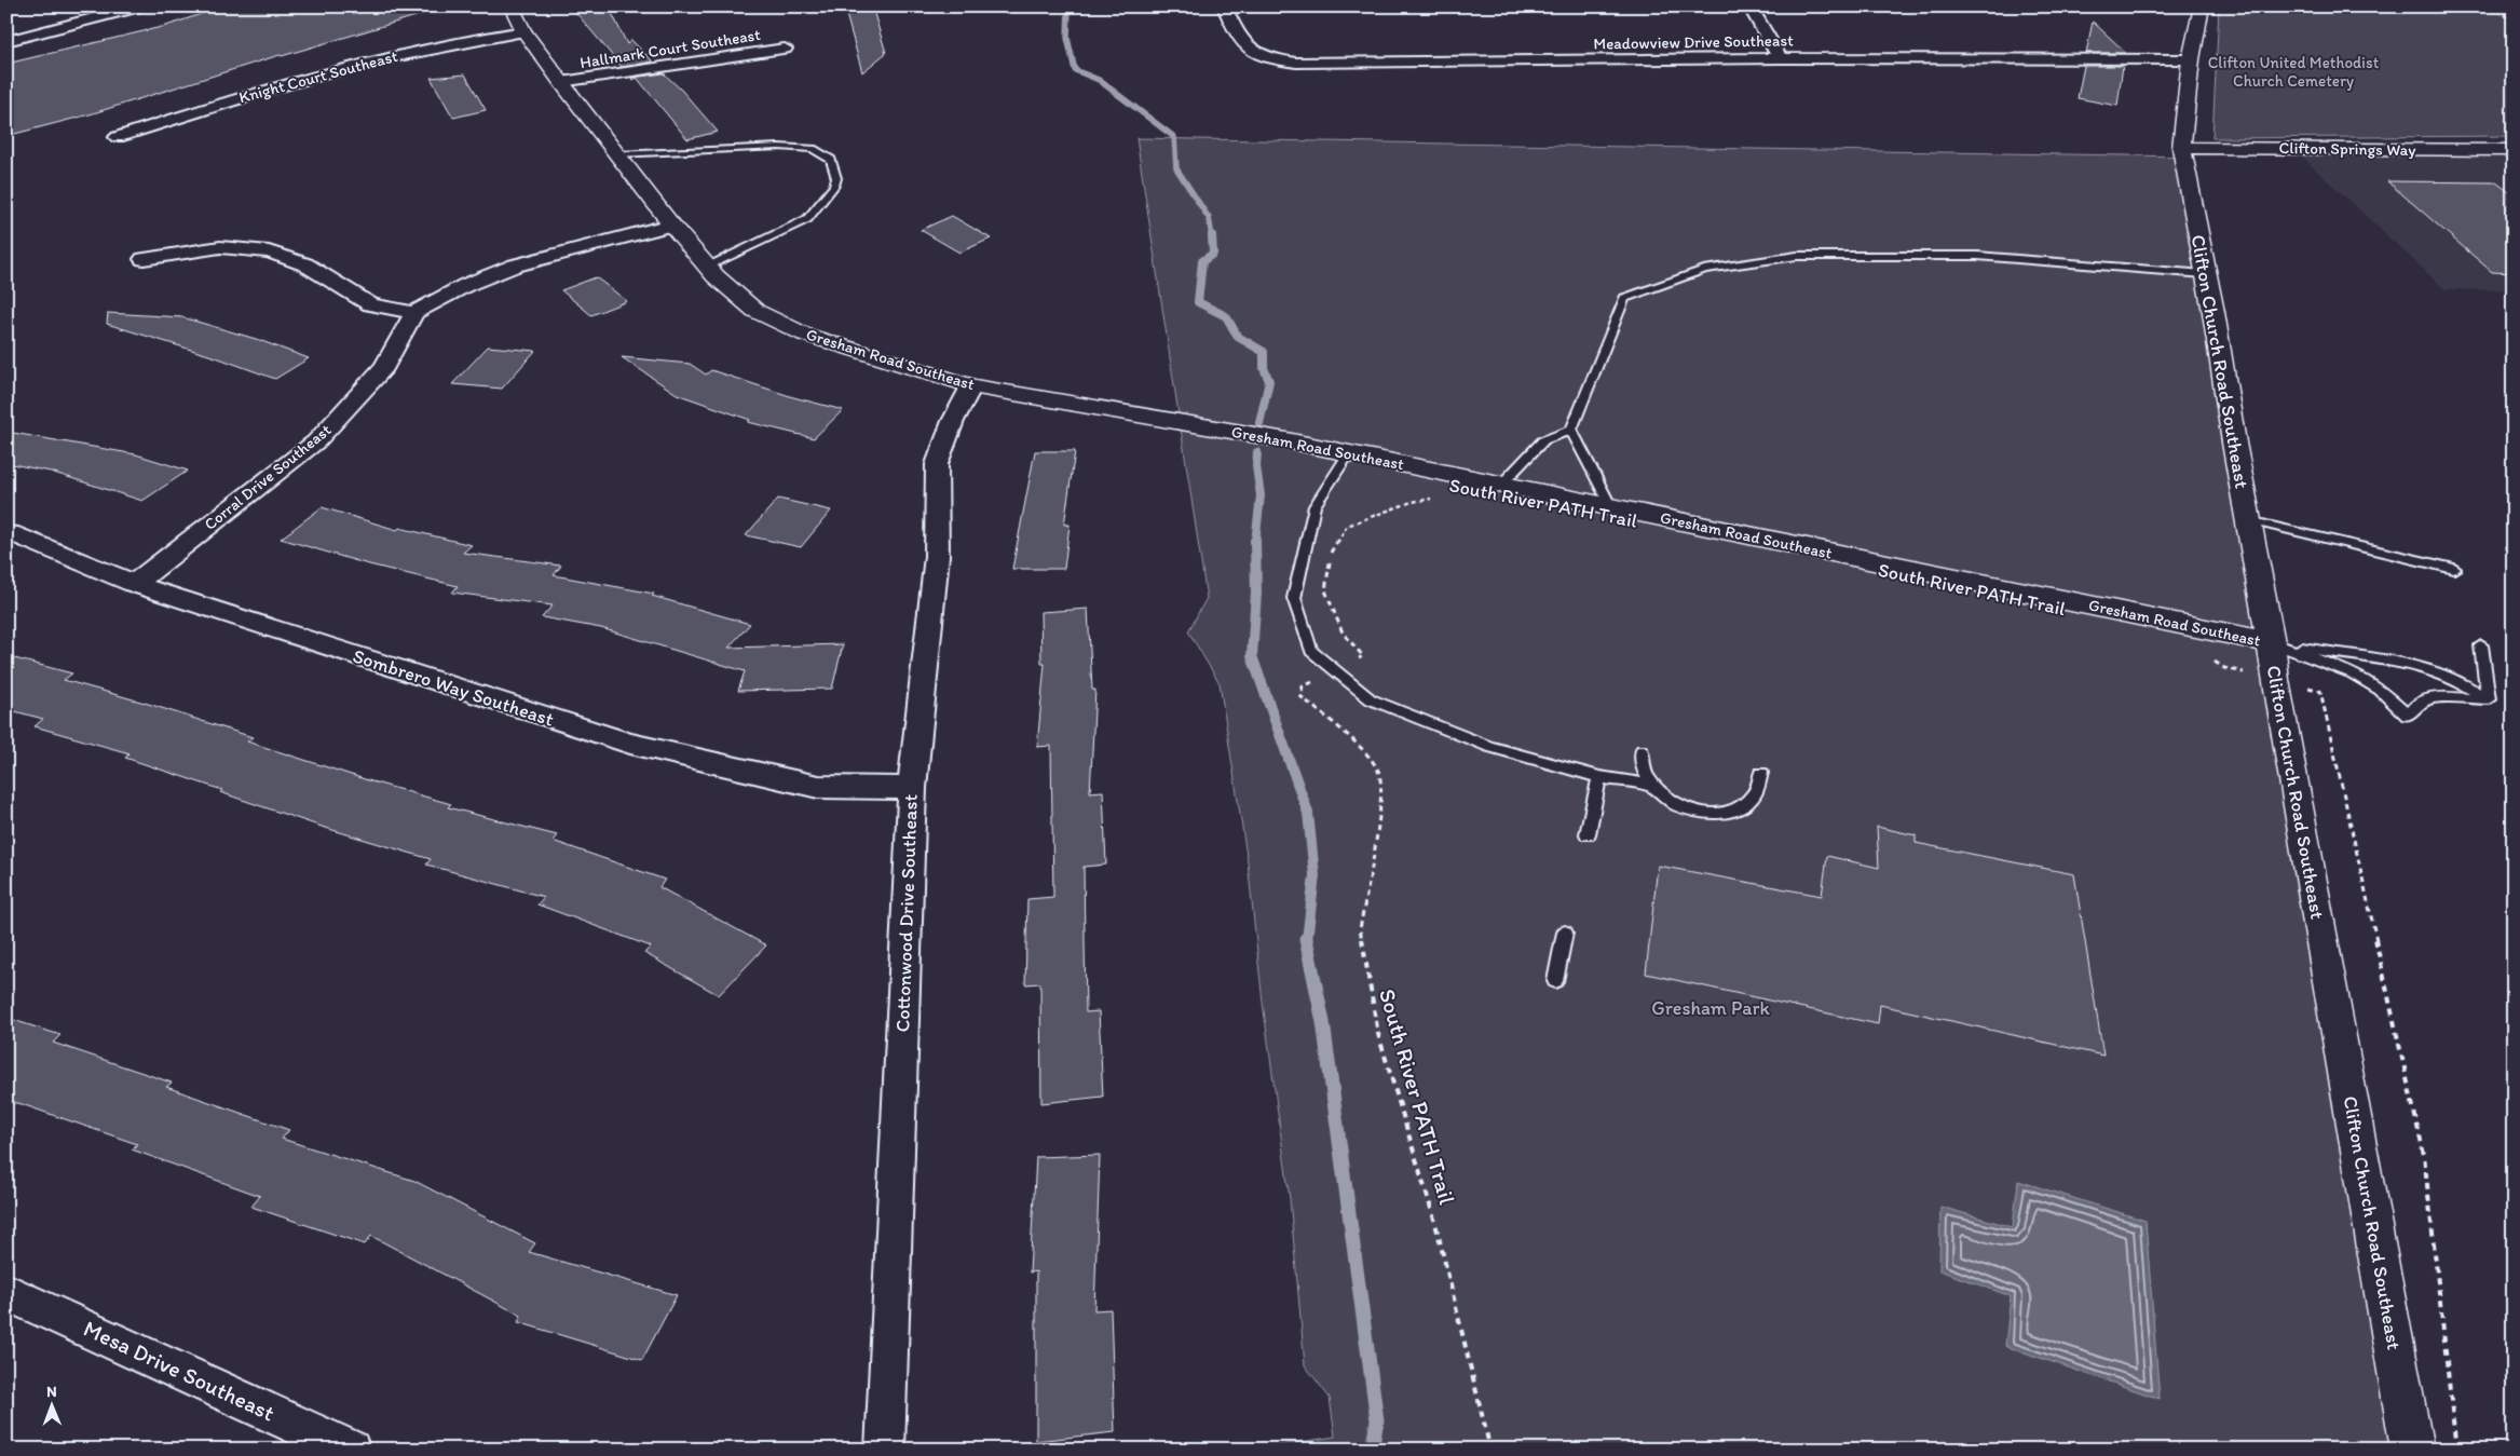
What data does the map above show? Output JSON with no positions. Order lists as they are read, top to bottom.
{
  "streets": {
    "street": [
      "Meadowview Drive Southeast",
      "Hallmark Court Southeast",
      "Knight Court Southeast",
      "Clifton Springs Way",
      "Gresham Road Southeast",
      "Clifton Church Road Southeast",
      "Corral Drive Southeast",
      "Sombrero Way Southeast",
      "Cottonwood Drive Southeast",
      "Mesa Drive Southeast"
    ],
    "path": ["South River PATH Trail"]
  },
  "crossings": [
    ["Meadowview Drive Southeast", "Clifton Church Road Southeast"],
    ["Hallmark Court Southeast", "Gresham Road Southeast"],
    ["Knight Court Southeast", "Gresham Road Southeast"],
    ["Clifton Springs Way", "Clifton Church Road Southeast"],
    ["Gresham Road Southeast", "Clifton Church Road Southeast"],
    ["Gresham Road Southeast", "Cottonwood Drive Southeast"],
    ["Corral Drive Southeast", "Sombrero Way Southeast"],
    ["Sombrero Way Southeast", "Cottonwood Drive Southeast"]
  ],
  "parks": ["Clifton United Methodist Church Cemetery", "Gresham Park"],
  "north": "top"
}
